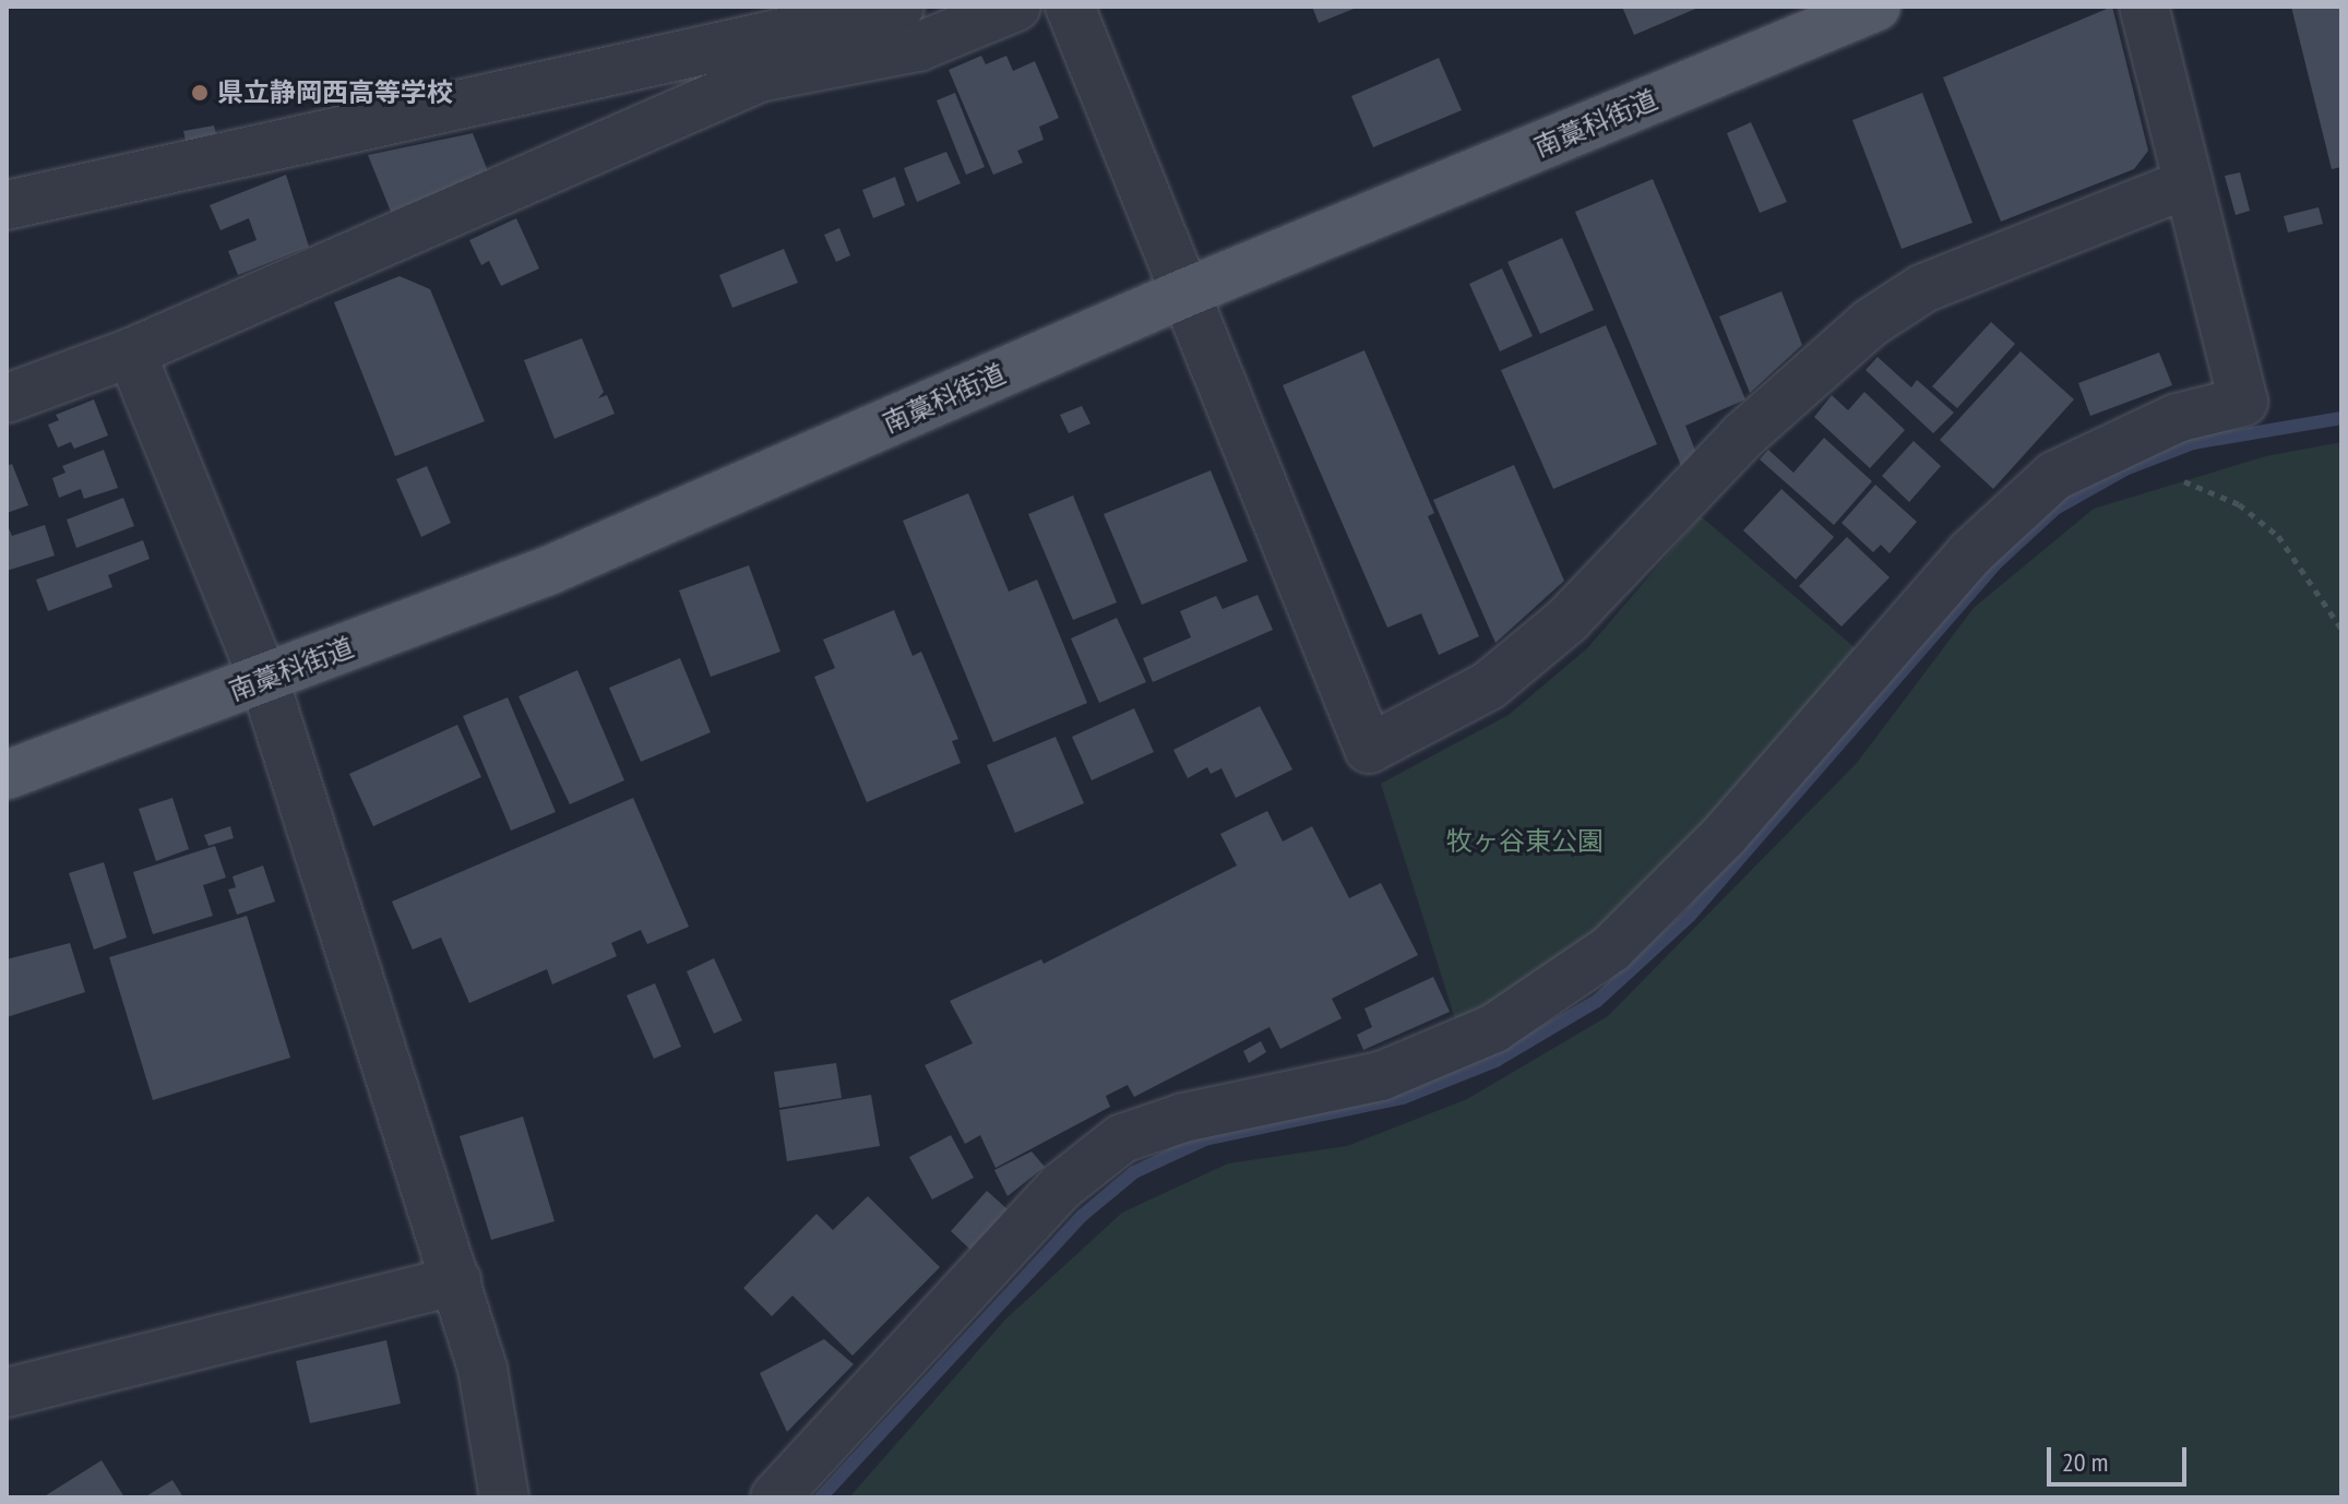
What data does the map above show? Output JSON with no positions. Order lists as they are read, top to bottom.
{
  "streets": {
    "main road": ["南藁科街道"]
  },
  "parks": ["牧ヶ谷東公園"],
  "places": ["県立静岡西高等学校"],
  "scale_bar": "20 m"
}
